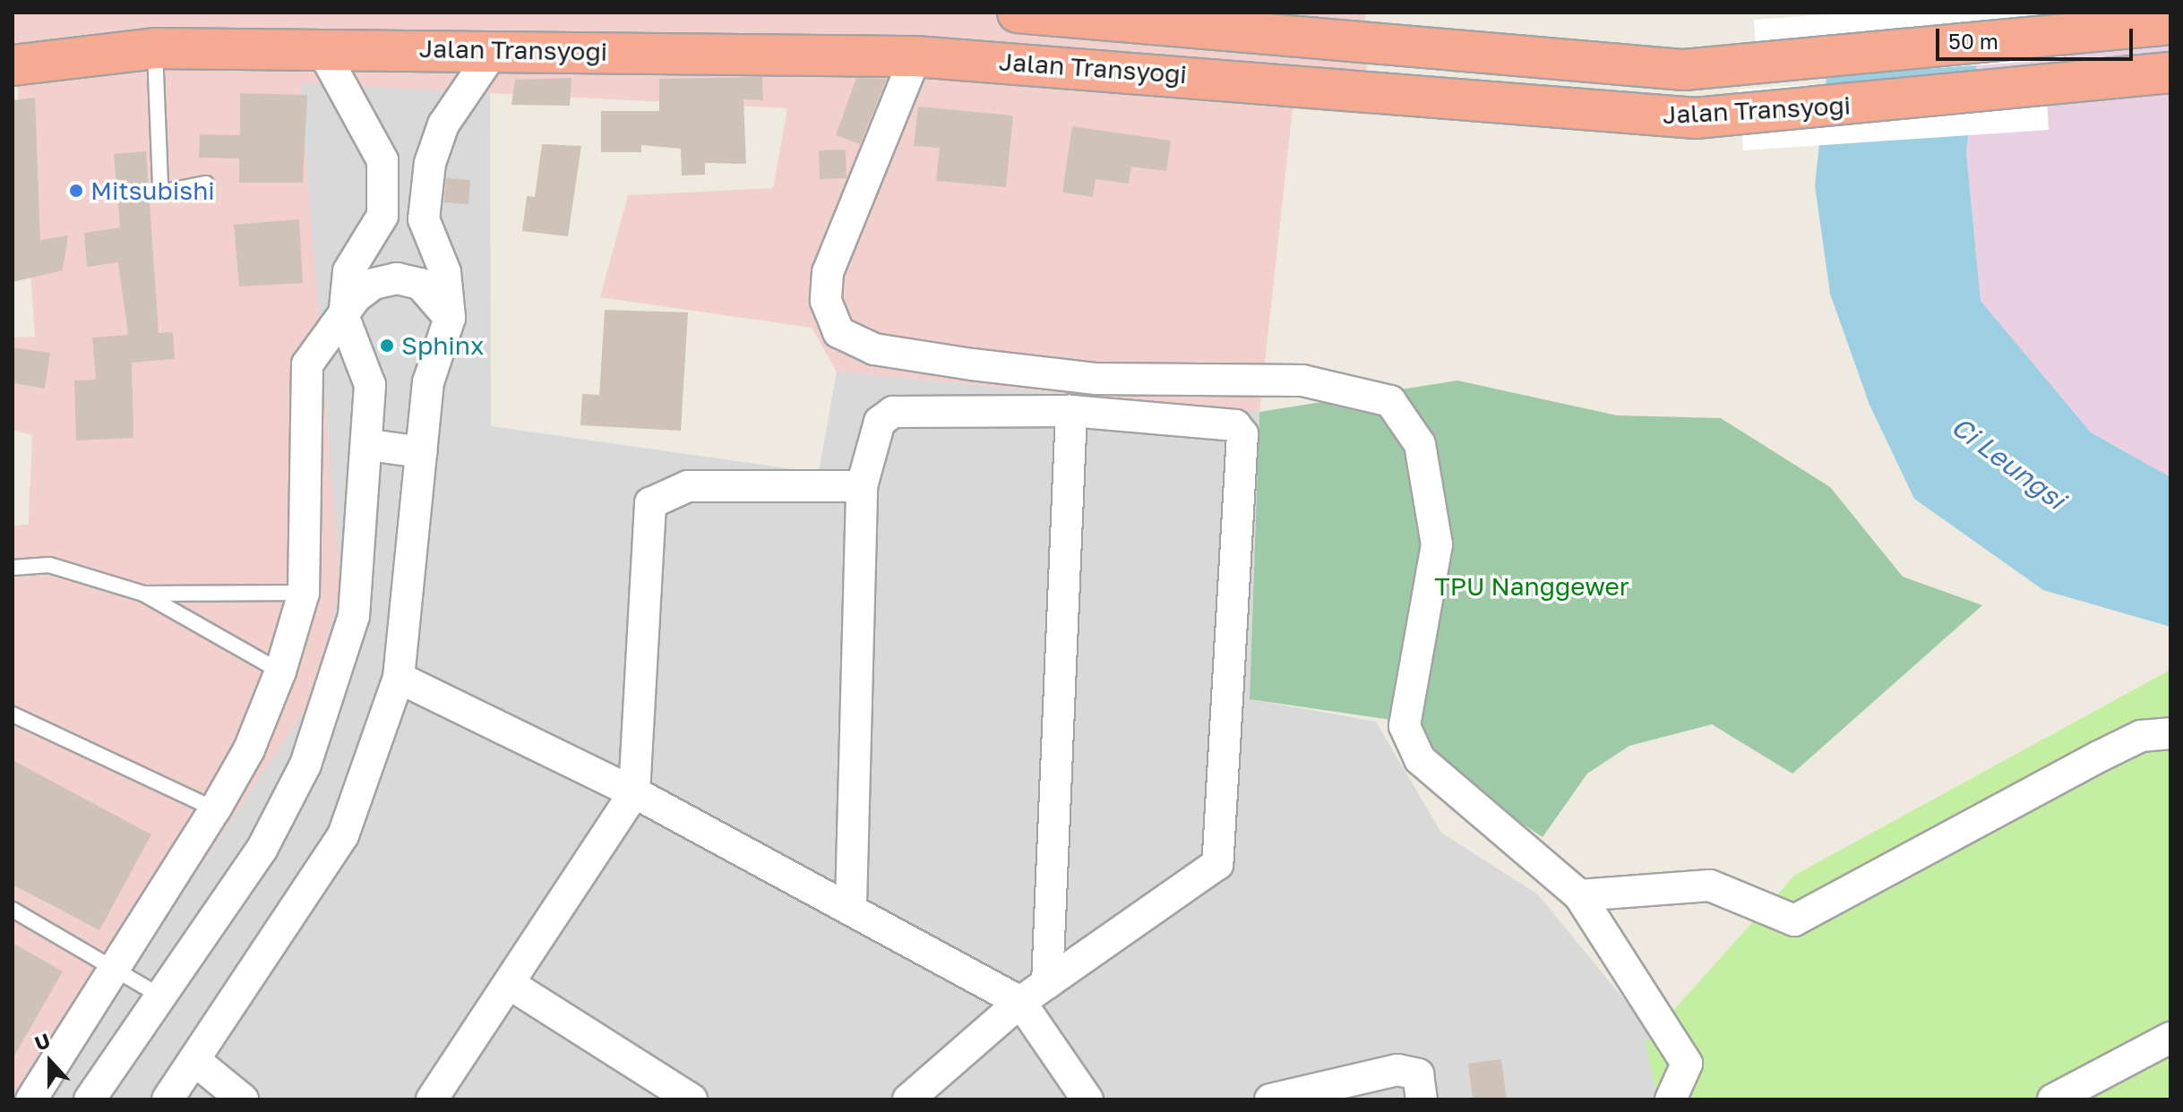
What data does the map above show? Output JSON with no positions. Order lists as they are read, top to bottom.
{
  "streets": {
    "highway": ["Jalan Transyogi"]
  },
  "water": ["Ci Leungsi"],
  "parks": ["TPU Nanggewer"],
  "places": ["Mitsubishi", "Sphinx"],
  "scale_bar": "50 m",
  "north": "top"
}
